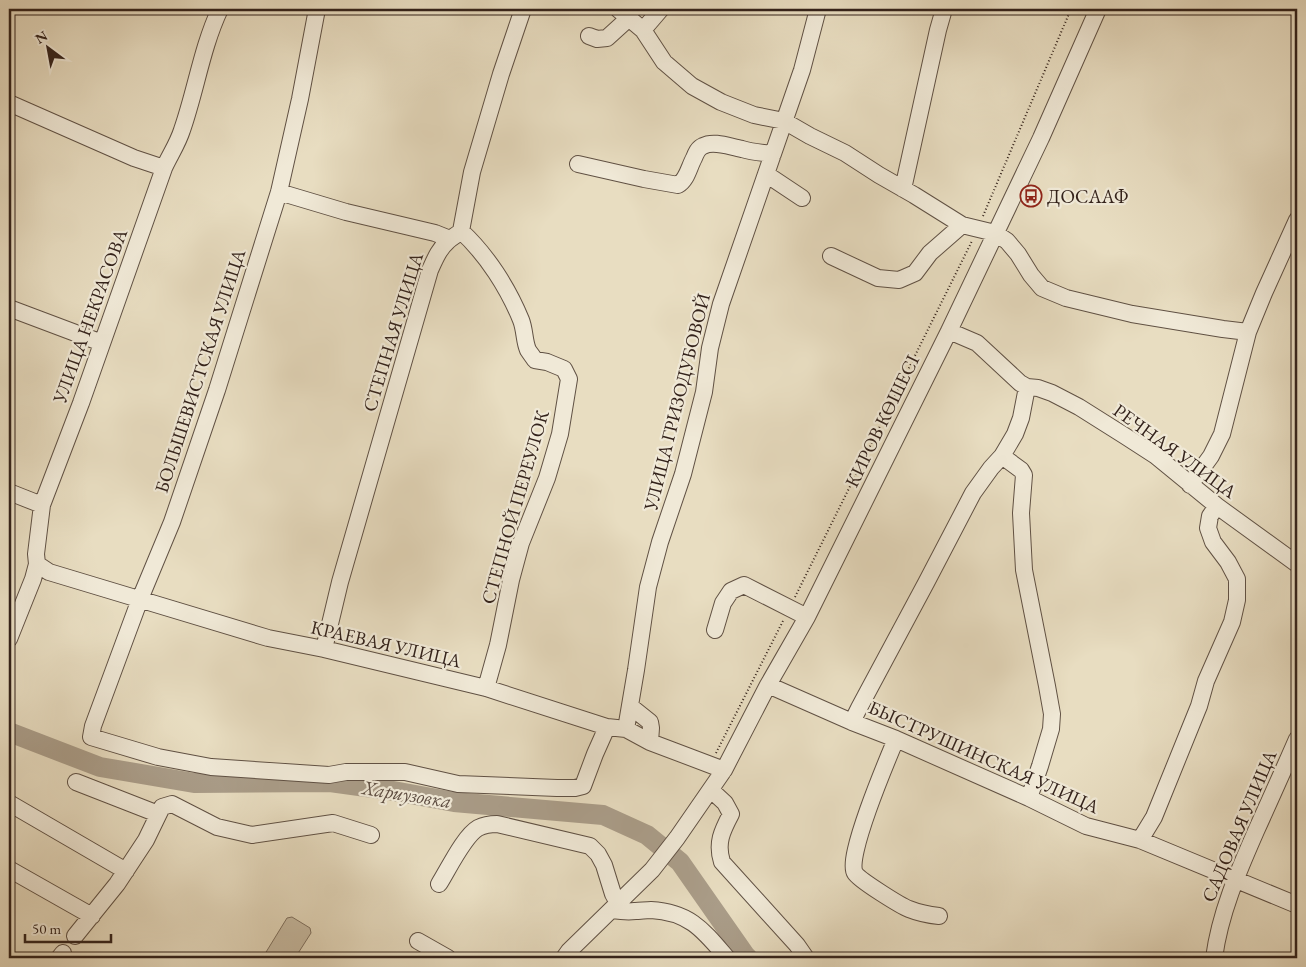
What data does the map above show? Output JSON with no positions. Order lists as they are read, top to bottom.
{
  "streets": {
    "street": [
      "УЛИЦА НЕКРАСОВА",
      "СТЕПНАЯ УЛИЦА",
      "БОЛЬШЕВИСТСКАЯ УЛИЦА",
      "УЛИЦА ГРИЗОДУБОВОЙ",
      "КИРОВ КӨШЕСІ",
      "РЕЧНАЯ УЛИЦА",
      "СТЕПНОЙ ПЕРЕУЛОК",
      "КРАЕВАЯ УЛИЦА",
      "БЫСТРУШИНСКАЯ УЛИЦА",
      "САДОВАЯ УЛИЦА"
    ]
  },
  "crossings": [
    ["УЛИЦА НЕКРАСОВА", "КРАЕВАЯ УЛИЦА"],
    ["СТЕПНАЯ УЛИЦА", "СТЕПНОЙ ПЕРЕУЛОК"],
    ["СТЕПНАЯ УЛИЦА", "КРАЕВАЯ УЛИЦА"],
    ["БОЛЬШЕВИСТСКАЯ УЛИЦА", "КРАЕВАЯ УЛИЦА"],
    ["УЛИЦА ГРИЗОДУБОВОЙ", "КРАЕВАЯ УЛИЦА"],
    ["КИРОВ КӨШЕСІ", "РЕЧНАЯ УЛИЦА"],
    ["КИРОВ КӨШЕСІ", "КРАЕВАЯ УЛИЦА"],
    ["КИРОВ КӨШЕСІ", "БЫСТРУШИНСКАЯ УЛИЦА"],
    ["СТЕПНОЙ ПЕРЕУЛОК", "КРАЕВАЯ УЛИЦА"],
    ["БЫСТРУШИНСКАЯ УЛИЦА", "САДОВАЯ УЛИЦА"]
  ],
  "water": ["Хариузовка"],
  "places": {
    "bus stop": ["ДОСААФ"]
  },
  "scale_bar": "50 m",
  "north": "top left"
}
